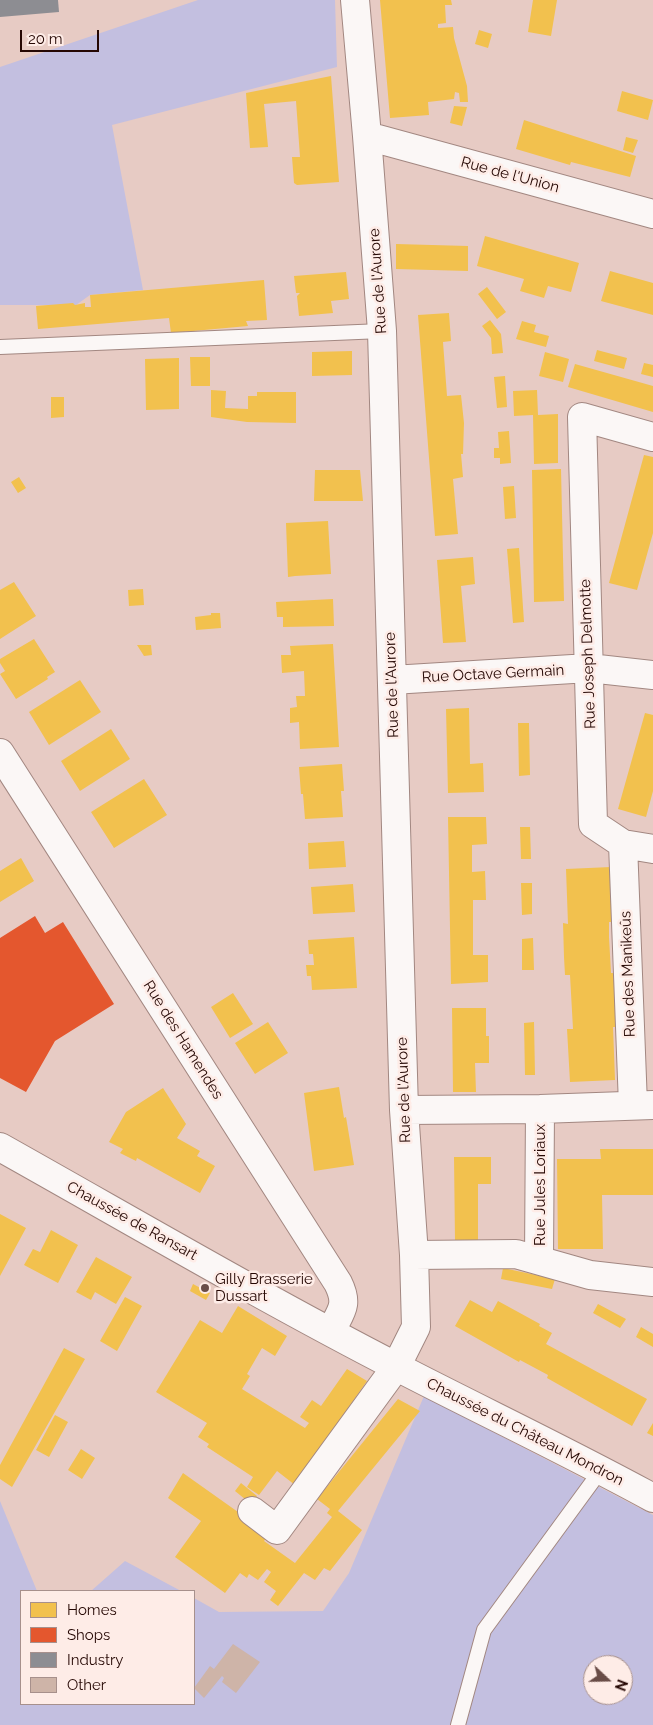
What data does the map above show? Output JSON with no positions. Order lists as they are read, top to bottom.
{
  "streets": {
    "street": [
      "Rue de l'Union",
      "Rue de l'Aurore",
      "Rue Joseph Delmotte",
      "Rue Octave Germain",
      "Rue des Manikeûs",
      "Rue des Hamendes",
      "Rue Jules Loriaux",
      "Chaussée de Ransart",
      "Chaussée du Château Mondron"
    ]
  },
  "crossings": [
    ["Rue de l'Union", "Rue de l'Aurore"],
    ["Rue de l'Aurore", "Rue Octave Germain"],
    ["Rue de l'Aurore", "Rue Jules Loriaux"],
    ["Rue de l'Aurore", "Chaussée de Ransart"],
    ["Rue de l'Aurore", "Chaussée du Château Mondron"],
    ["Rue Joseph Delmotte", "Rue Octave Germain"],
    ["Rue Joseph Delmotte", "Rue des Manikeûs"],
    ["Rue des Manikeûs", "Rue Jules Loriaux"],
    ["Rue des Hamendes", "Chaussée de Ransart"],
    ["Chaussée de Ransart", "Chaussée du Château Mondron"]
  ],
  "places": ["Gilly Brasserie Dussart"],
  "legend": [
    "Homes",
    "Shops",
    "Industry",
    "Other"
  ],
  "scale_bar": "20 m",
  "north": "right"
}
